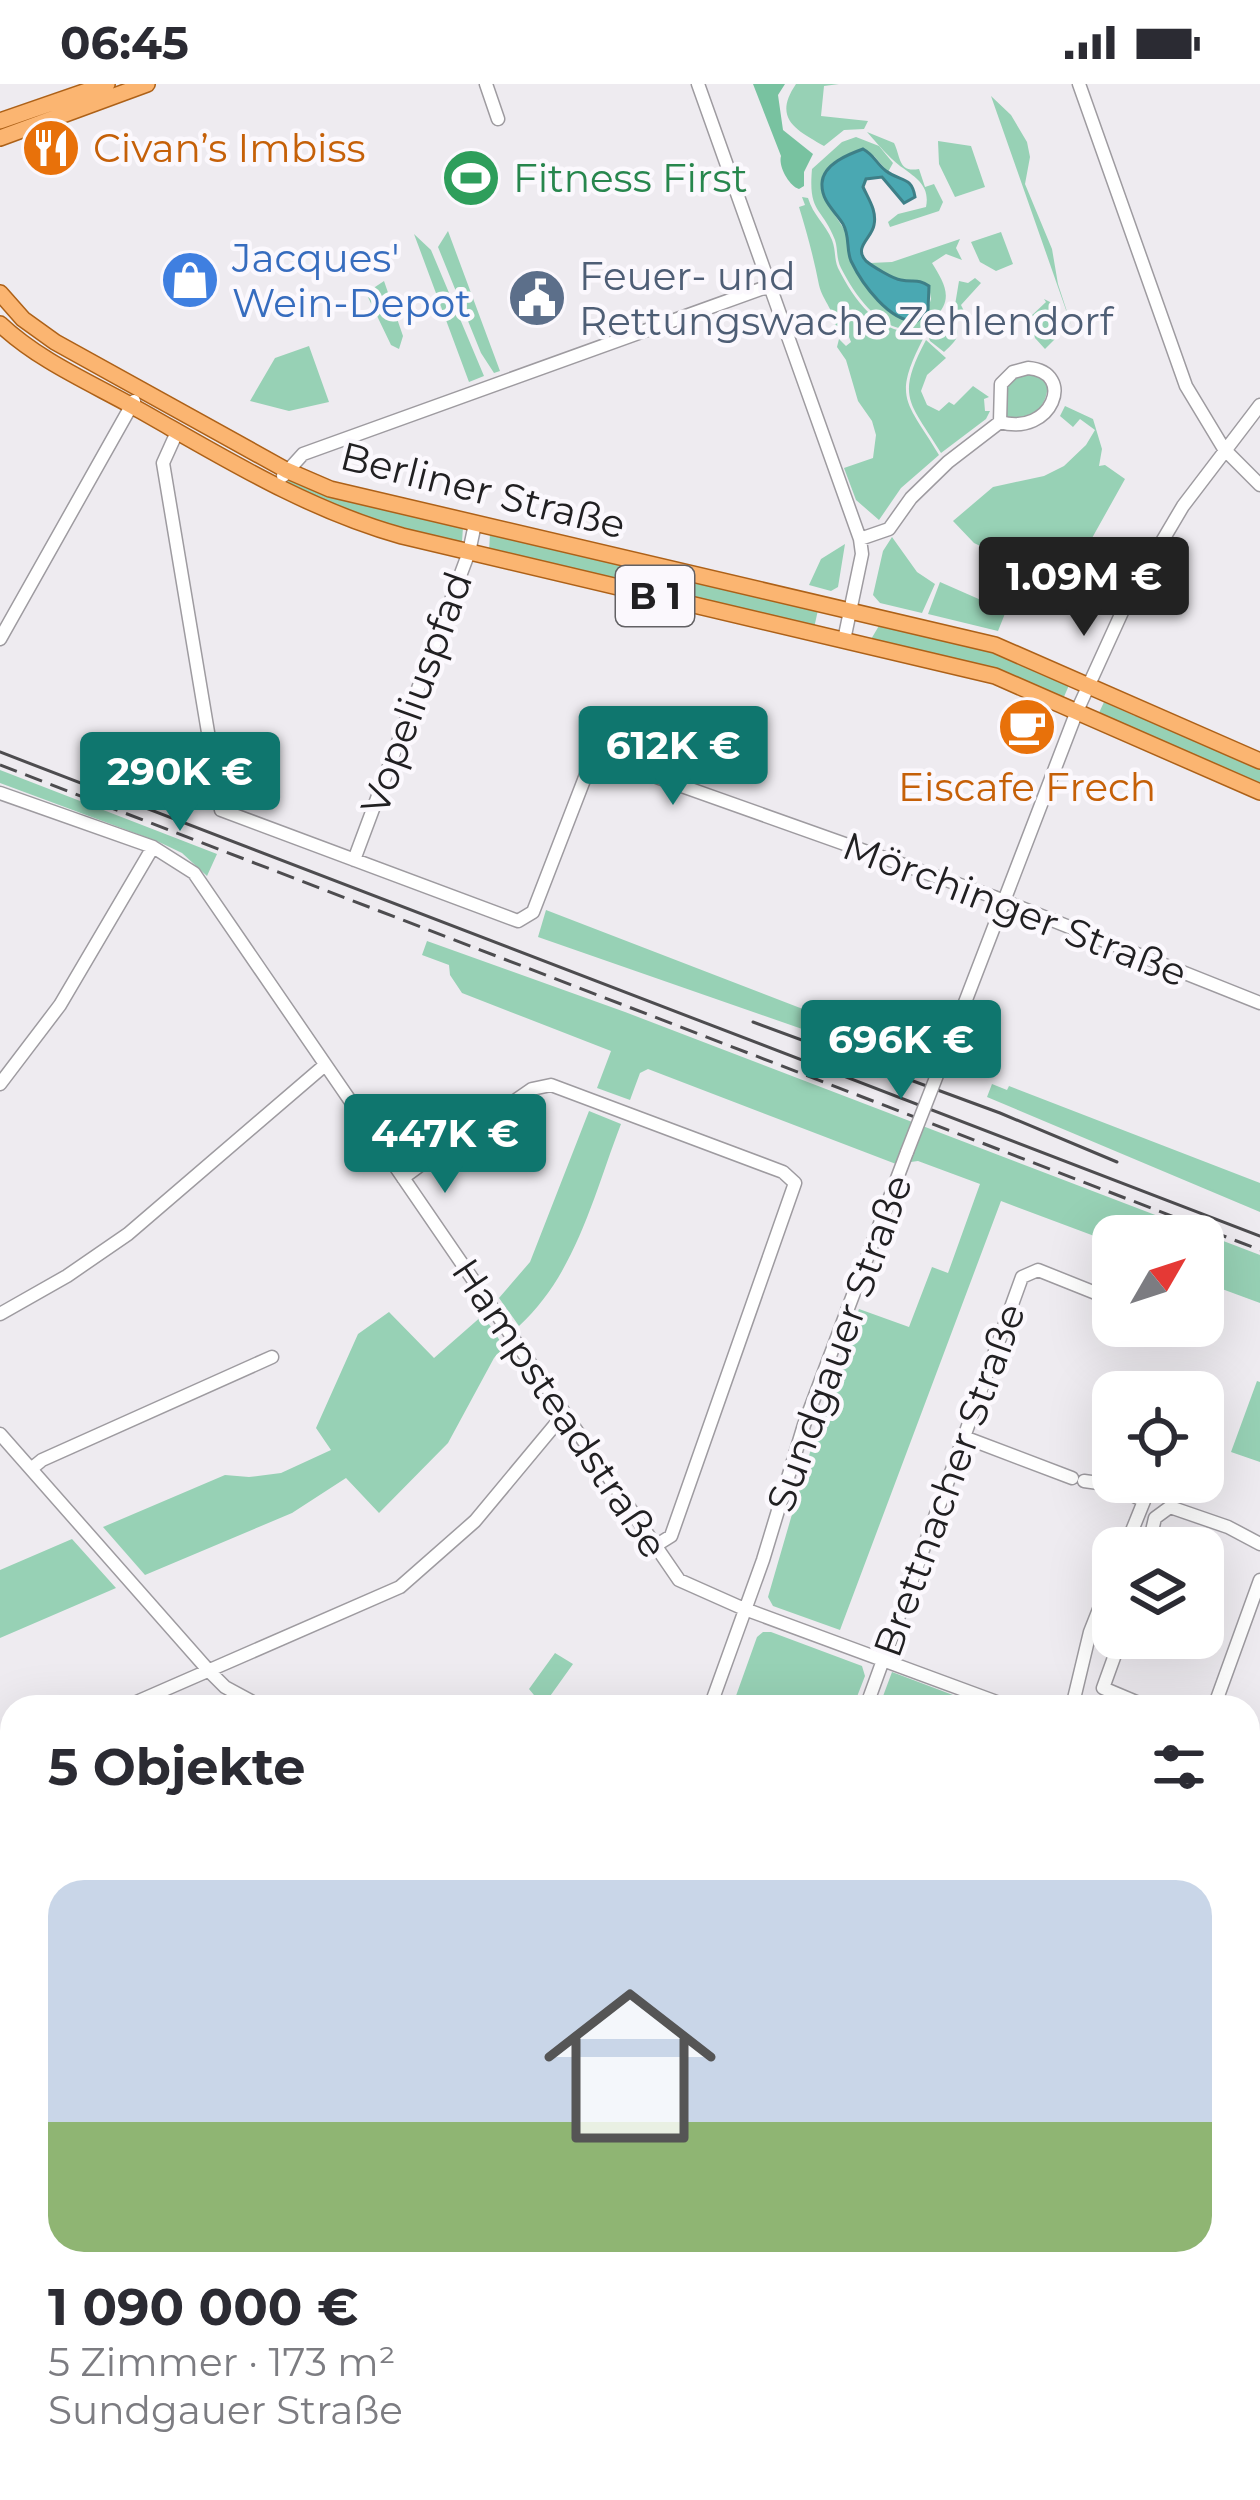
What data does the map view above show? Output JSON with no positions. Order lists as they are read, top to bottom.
{
  "streets": {
    "main road": ["Berliner Straße", "B 1"],
    "street": [
      "Vopeliuspfad",
      "Mörchinger Straße",
      "Sundgauer Straße",
      "Hampsteadstraße",
      "Brettnacher Straße"
    ]
  },
  "crossings": [
    ["Berliner Straße", "Vopeliuspfad"],
    ["Berliner Straße", "Sundgauer Straße"],
    ["Vopeliuspfad", "Mörchinger Straße"],
    ["Mörchinger Straße", "Sundgauer Straße"],
    ["Sundgauer Straße", "Hampsteadstraße"],
    ["Hampsteadstraße", "Brettnacher Straße"]
  ],
  "places": {
    "restaurant": ["Civan’s Imbiss"],
    "sports": ["Fitness First"],
    "shop": ["Jacques' Wein-Depot"],
    "public building": ["Feuer- und Rettungswache Zehlendorf"],
    "cafe": ["Eiscafe Frech"]
  },
  "north": "top right",
  "page": {
    "status": "06:45",
    "price": [
      "1.09M €",
      "612K €",
      "290K €",
      "696K €",
      "447K €"
    ],
    "heading": "5 Objekte",
    "list": [
      {
        "name": "1 090 000 €",
        "note": "5 Zimmer · 173 m² · Sundgauer Straße"
      }
    ]
  }
}
